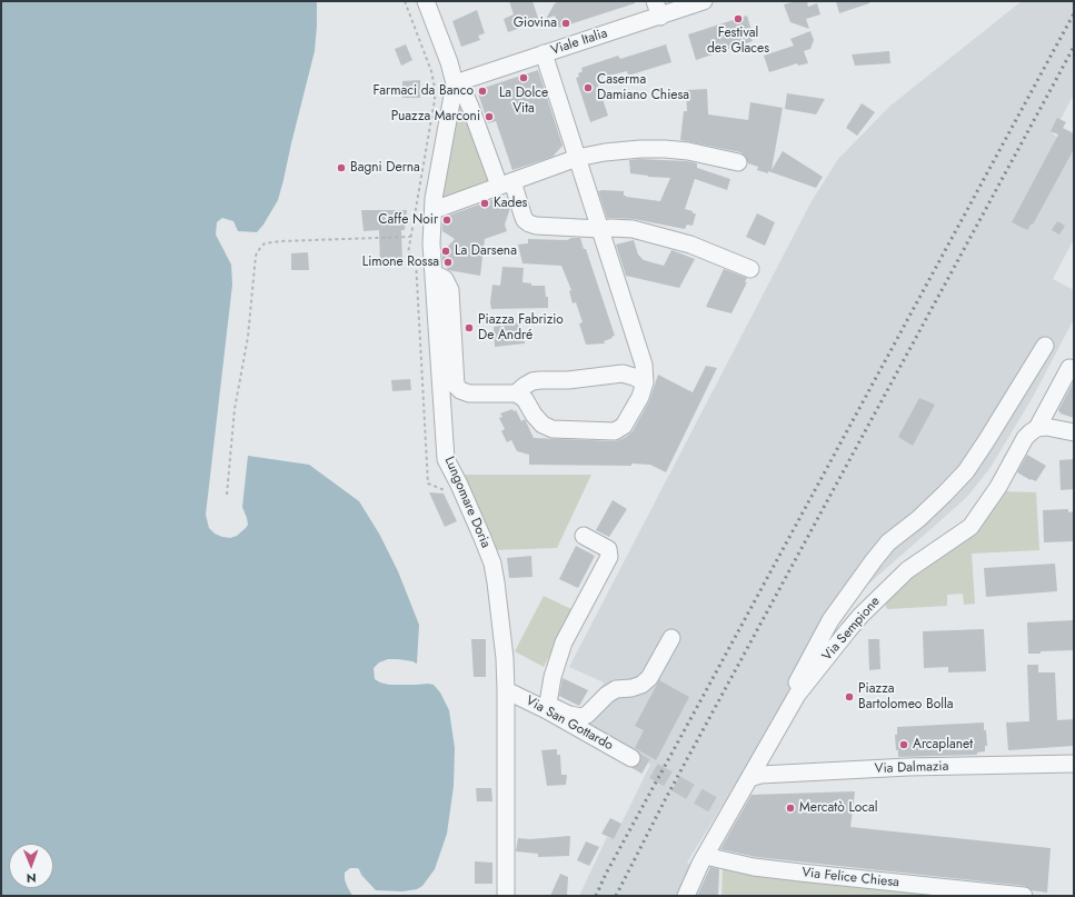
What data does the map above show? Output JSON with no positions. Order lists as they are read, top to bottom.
{
  "streets": {
    "street": [
      "Viale Italia",
      "Lungomare Doria",
      "Via Sempione",
      "Via San Gottardo",
      "Via Dalmazia",
      "Via Felice Chiesa"
    ]
  },
  "crossings": [
    ["Viale Italia", "Lungomare Doria"],
    ["Lungomare Doria", "Via San Gottardo"],
    ["Via Sempione", "Via Dalmazia"],
    ["Via Sempione", "Via Felice Chiesa"]
  ],
  "places": [
    "Festival des Glaces",
    "Giovina",
    "La Dolce Vita",
    "Caserma Damiano Chiesa",
    "Farmaci da Banco",
    "Puazza Marconi",
    "Bagni Derna",
    "Kades",
    "Caffe Noir",
    "La Darsena",
    "Limone Rossa",
    "Piazza Fabrizio De André",
    "Piazza Bartolomeo Bolla",
    "Arcaplanet",
    "Mercatò Local"
  ],
  "north": "bottom"
}
